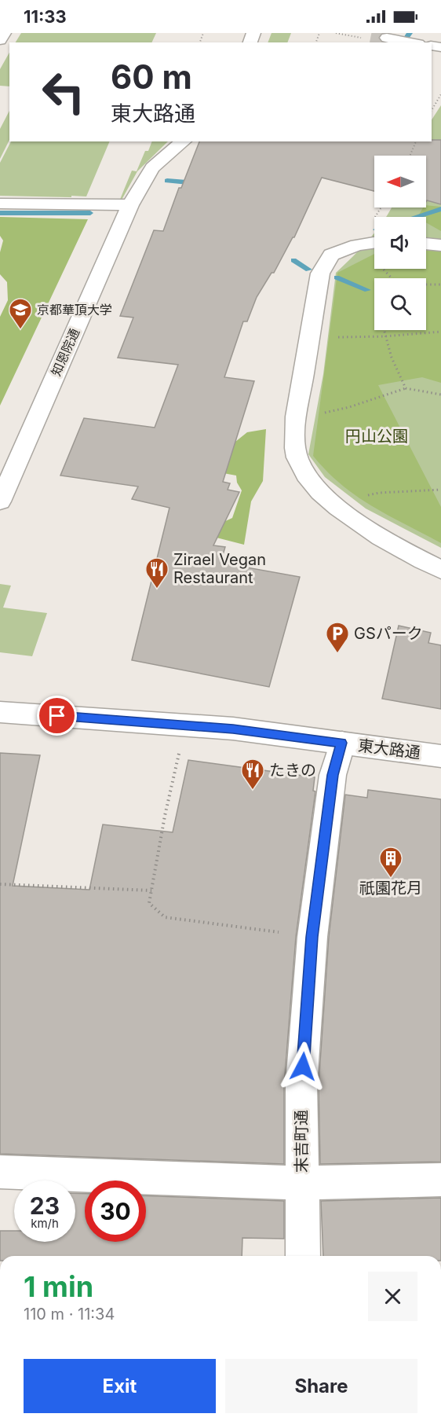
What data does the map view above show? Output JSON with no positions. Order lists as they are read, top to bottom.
{
  "streets": {
    "street": ["知恩院通", "東大路通", "末吉町通"]
  },
  "crossings": [
    ["東大路通", "末吉町通"]
  ],
  "parks": ["円山公園"],
  "places": {
    "school or university": ["京都華頂大学"],
    "restaurant": ["Zirael Vegan Restaurant", "たきの"],
    "parking": ["GSパーク"],
    "building": ["祇園花月"]
  },
  "north": "left",
  "page": {
    "status": "11:33",
    "turn": ["60 m", "東大路通"],
    "speed": "23 km/h",
    "limit": "30",
    "heading": ["1 min", "110 m · 11:34"],
    "buttons": ["Exit", "Share"]
  }
}
